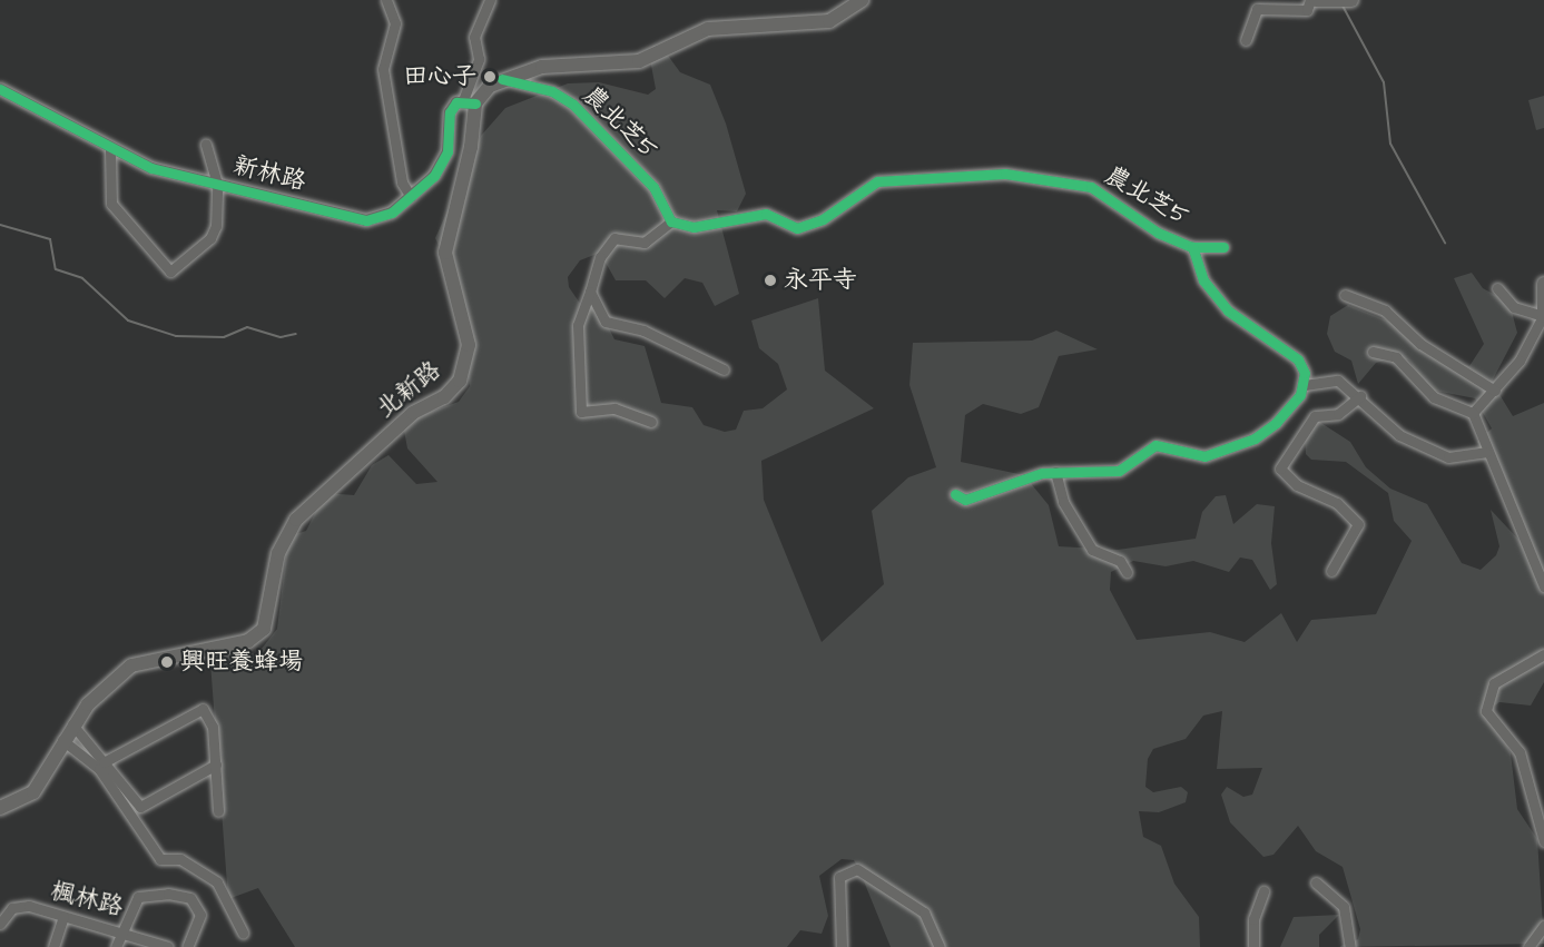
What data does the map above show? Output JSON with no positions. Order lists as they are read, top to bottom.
{
  "streets": {
    "main road": ["北新路"],
    "street": ["農北芝5", "新林路", "楓林路"]
  },
  "crossings": [
    ["新林路", "北新路"]
  ],
  "places": ["田心子", "永平寺", "興旺養蜂場"]
}
